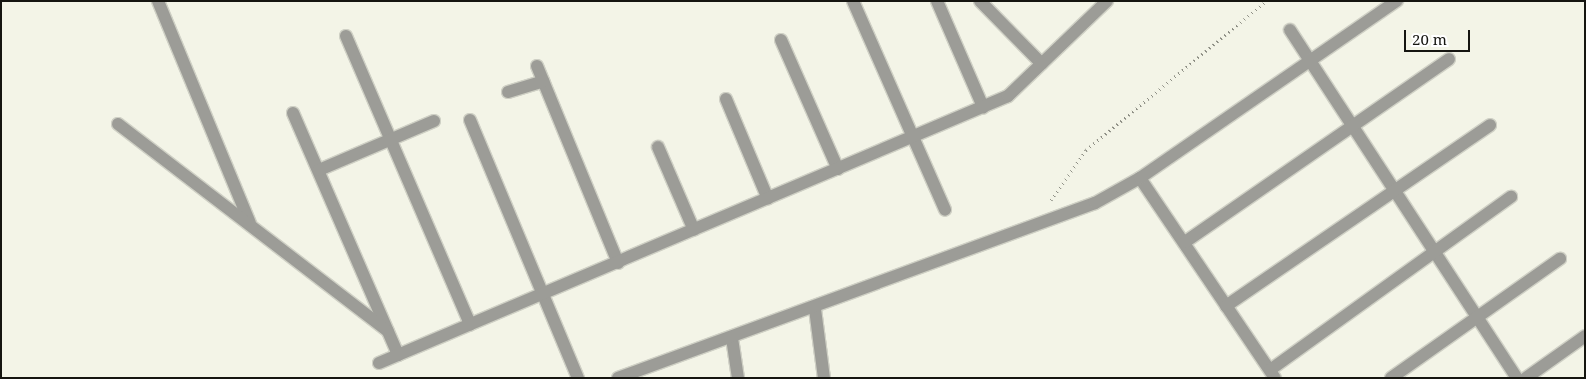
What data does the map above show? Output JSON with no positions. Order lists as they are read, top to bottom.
{
  "scale_bar": "20 m"
}
